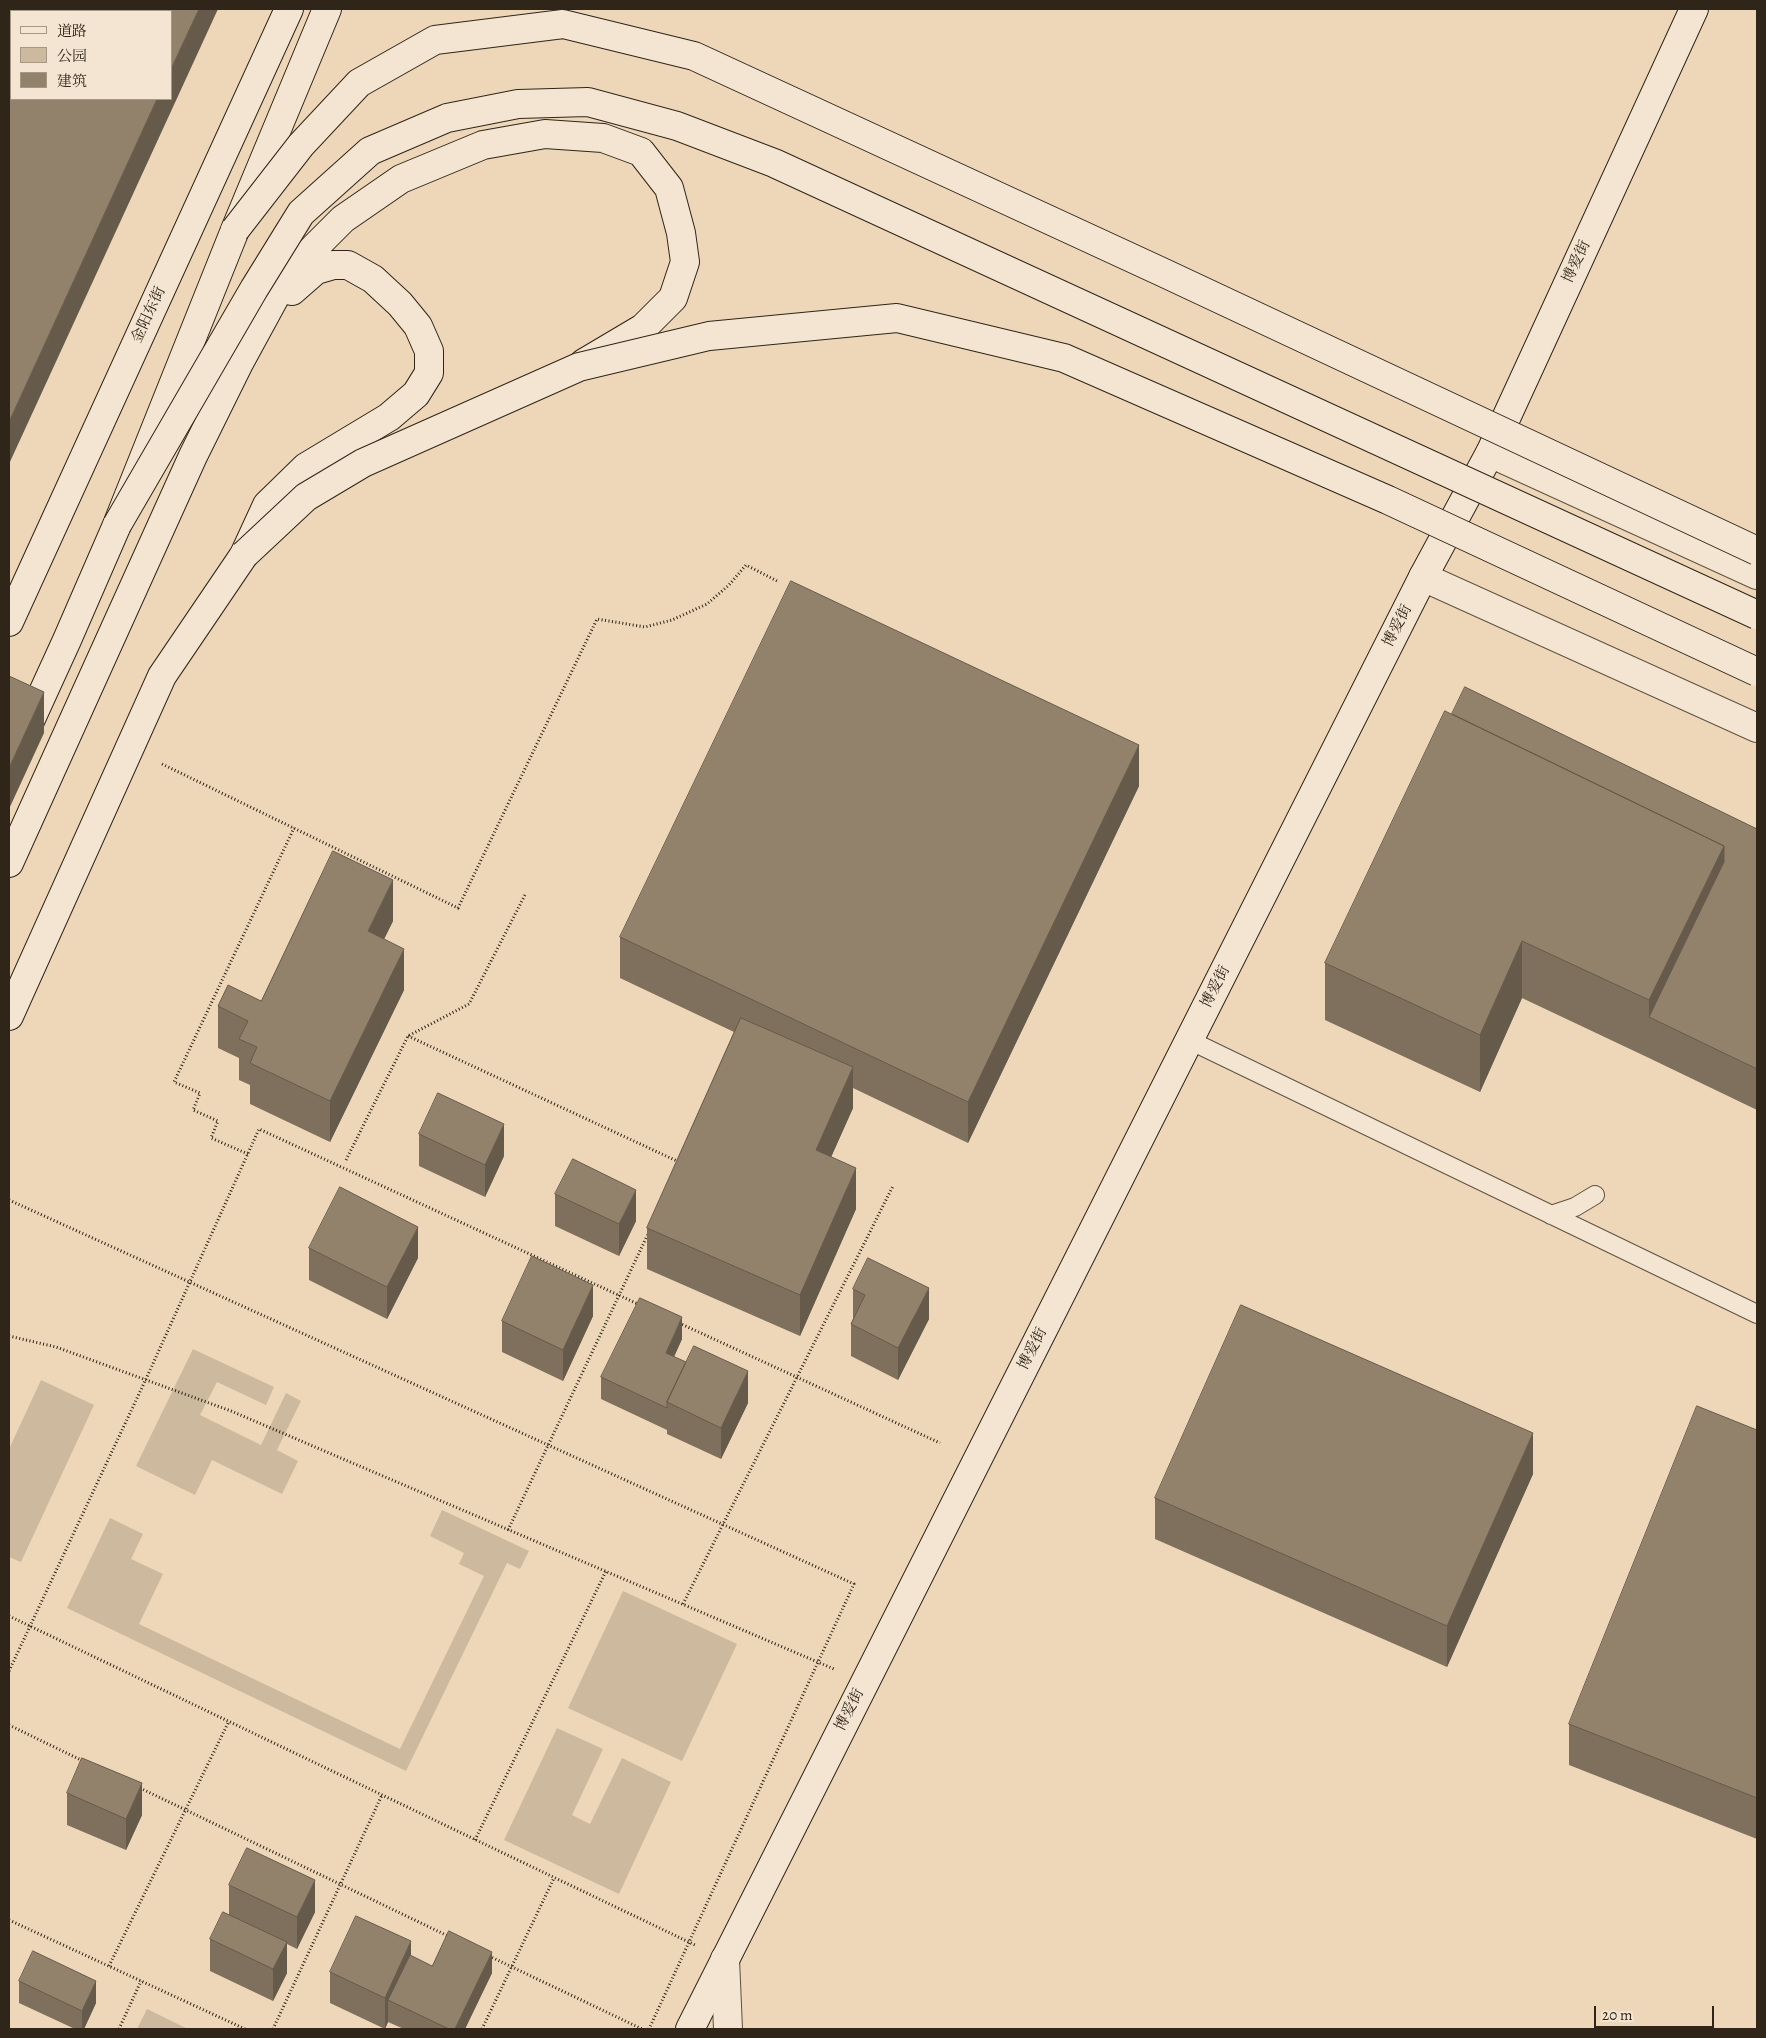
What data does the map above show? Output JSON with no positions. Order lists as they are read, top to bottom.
{
  "streets": {
    "main road": ["博爱街", "金阳东街"]
  },
  "legend": ["道路", "公园", "建筑"],
  "scale_bar": "20 m"
}
